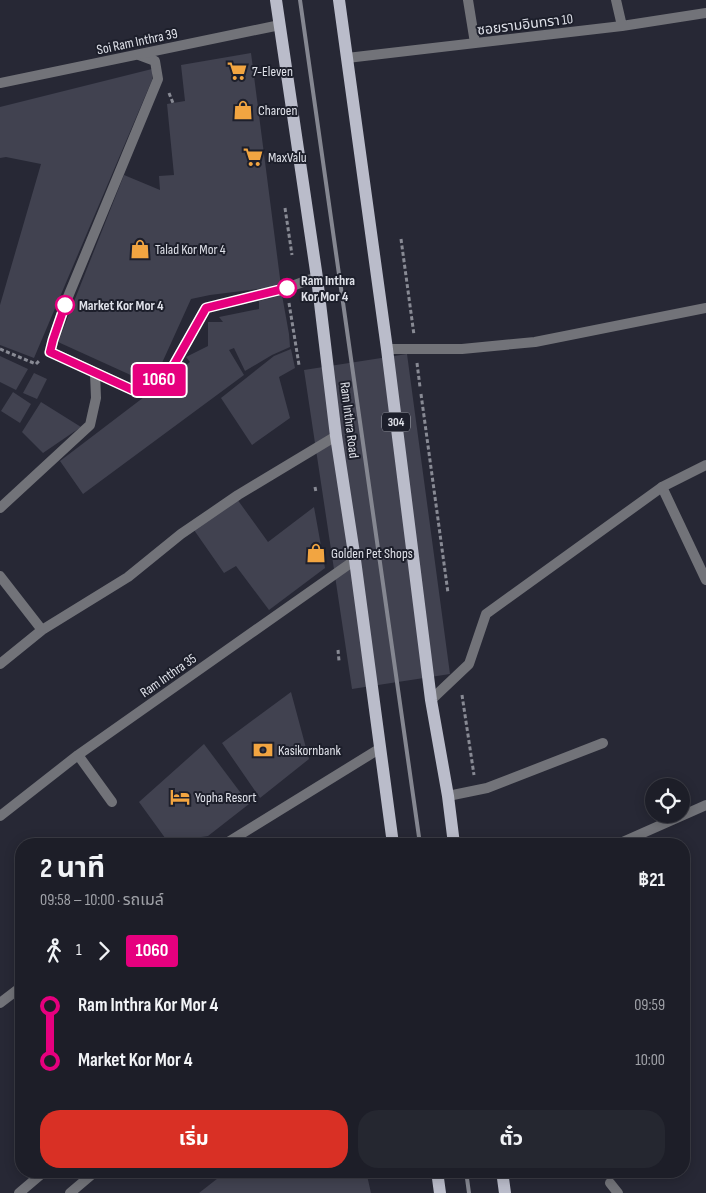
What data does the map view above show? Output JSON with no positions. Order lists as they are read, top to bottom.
{
  "streets": {
    "main road": ["Ram Inthra Road", "304"],
    "street": ["ซอยรามอินทรา 10", "Soi Ram Inthra 39", "Ram Inthra 35"]
  },
  "crossings": [
    ["ซอยรามอินทรา 10", "304"],
    ["Soi Ram Inthra 39", "Ram Inthra Road"],
    ["Ram Inthra Road", "Ram Inthra 35"]
  ],
  "places": {
    "supermarket": ["7-Eleven", "MaxValu"],
    "shop": ["Charoen", "Talad Kor Mor 4", "Golden Pet Shops"],
    "other": ["Ram Inthra Kor Mor 4", "Market Kor Mor 4"],
    "bank": ["Kasikornbank"],
    "hotel": ["Yopha Resort"]
  },
  "lines": ["bus line 1060"],
  "page": {
    "on_map": "1060",
    "heading": ["2 นาที", "09:58 – 10:00 · รถเมล์", "฿21"],
    "legs": ["1", "1060"],
    "list": [
      {
        "name": "Ram Inthra Kor Mor 4",
        "value": "09:59"
      },
      {
        "name": "Market Kor Mor 4",
        "value": "10:00"
      }
    ],
    "buttons": ["เริ่ม", "ตั๋ว"]
  }
}
